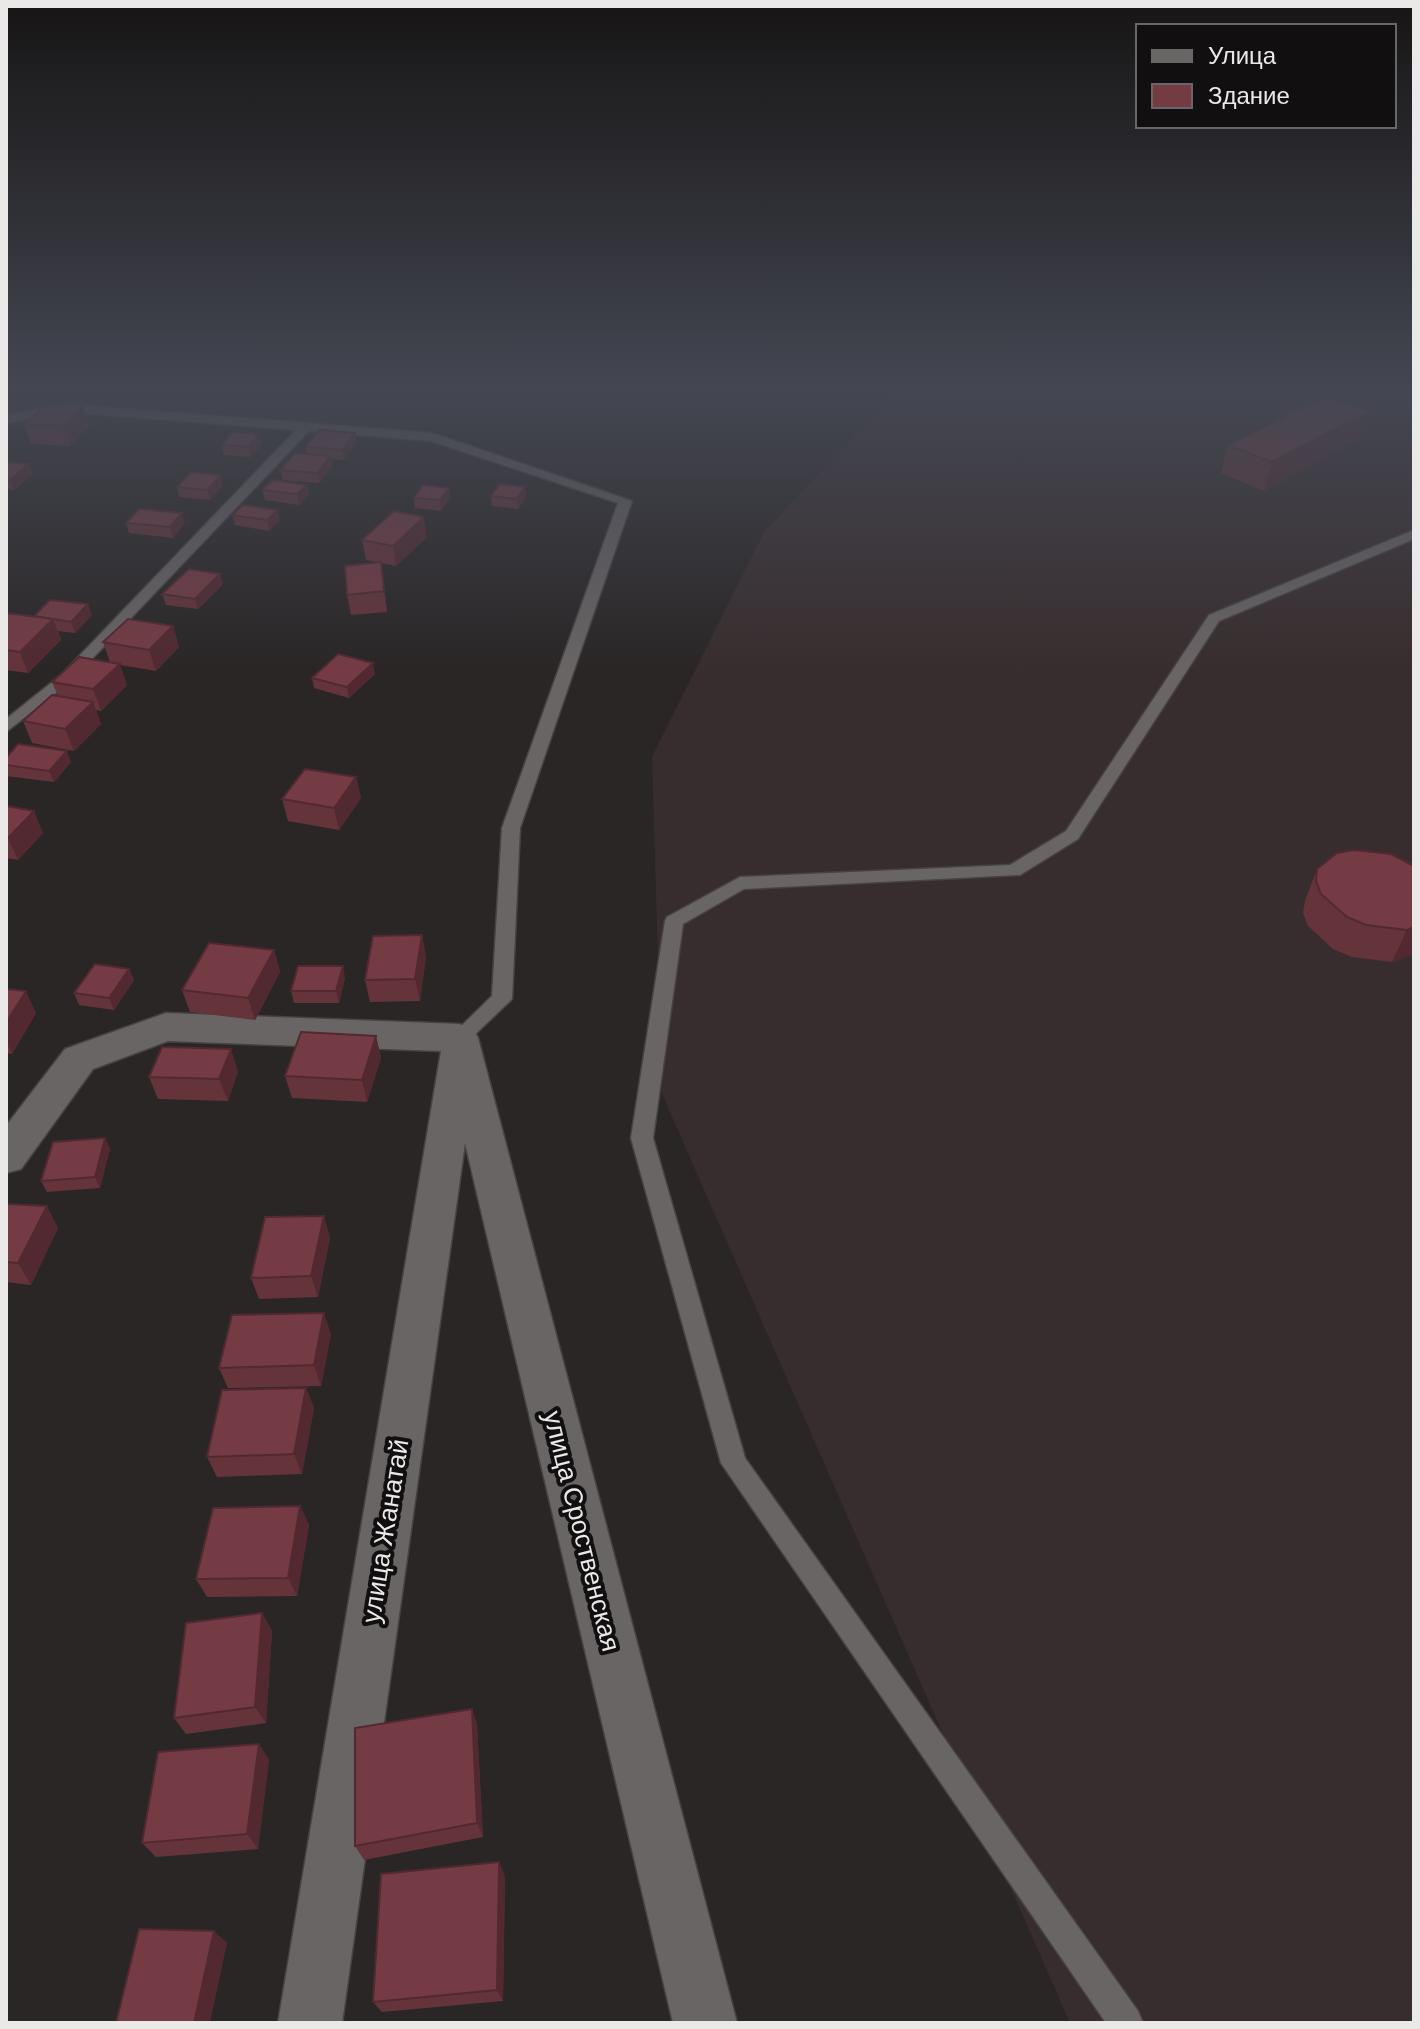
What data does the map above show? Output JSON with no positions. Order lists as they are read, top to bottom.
{
  "streets": {
    "street": ["улица Жанатай", "улица Сроственская"]
  },
  "crossings": [
    ["улица Жанатай", "улица Сроственская"]
  ],
  "legend": ["Улица", "Здание"]
}
